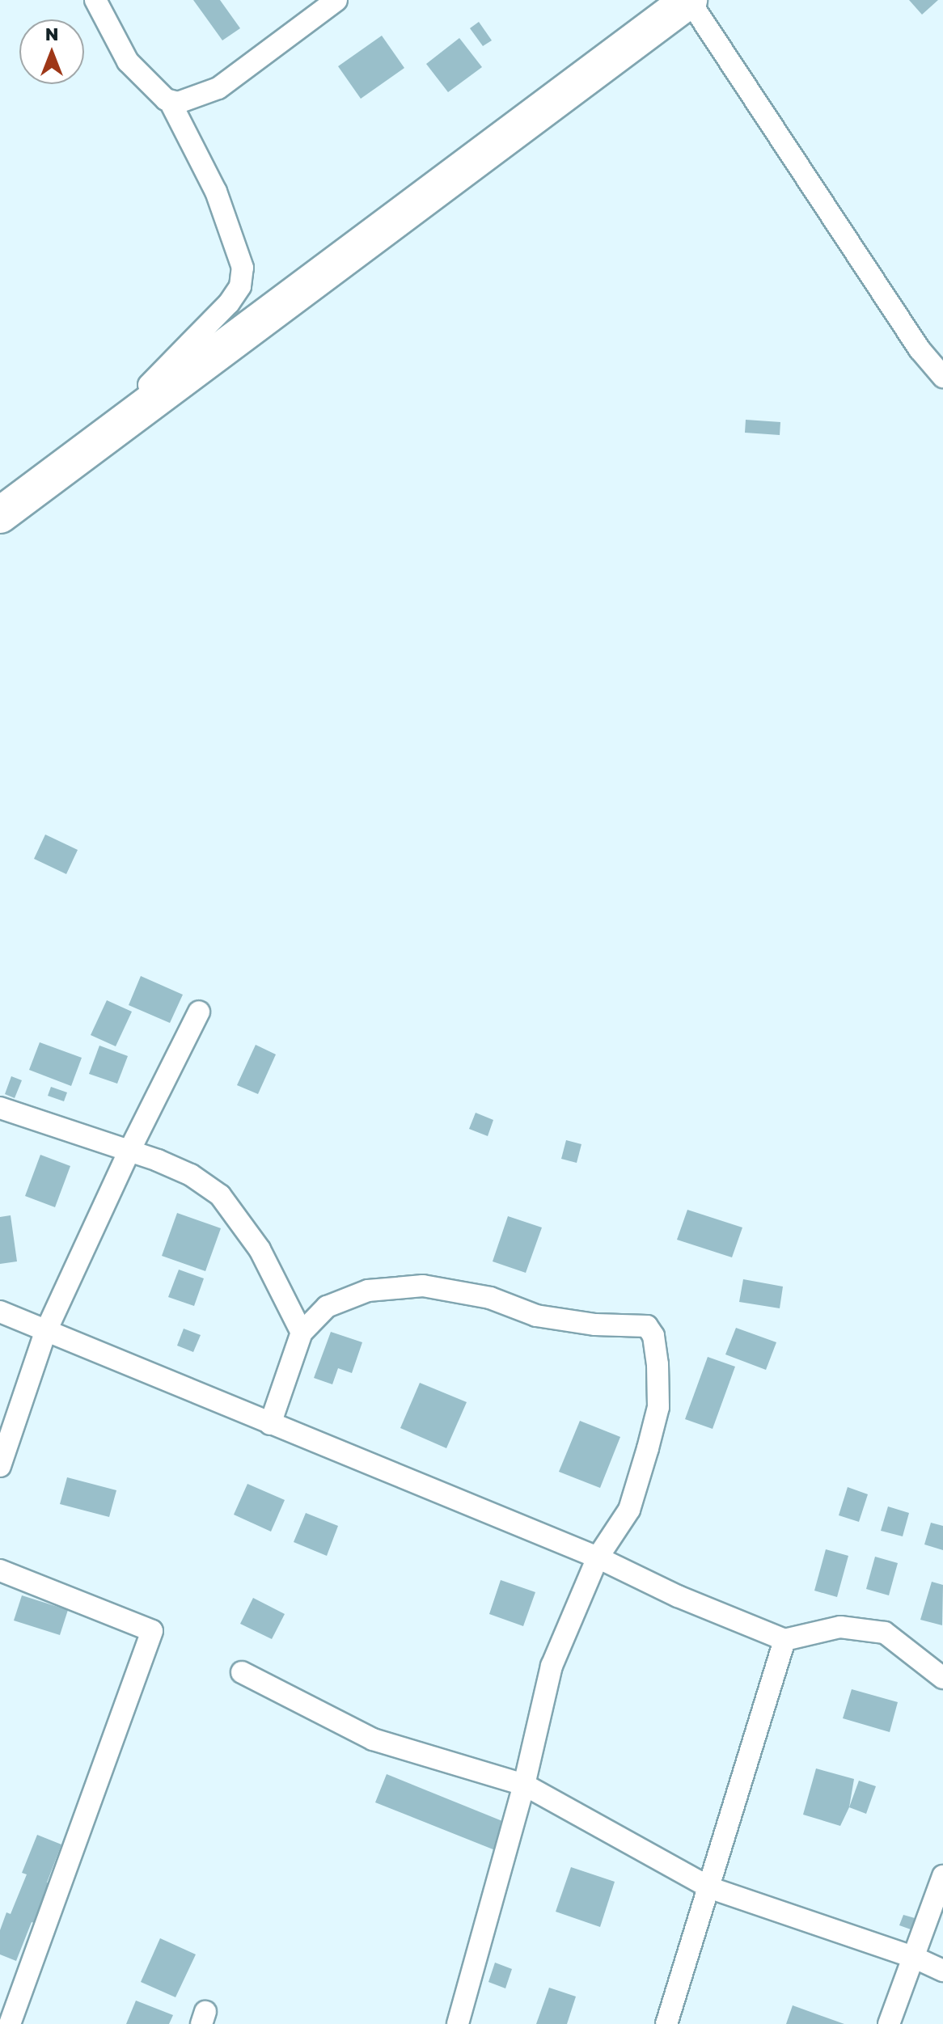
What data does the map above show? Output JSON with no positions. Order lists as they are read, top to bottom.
{
  "north": "top"
}
